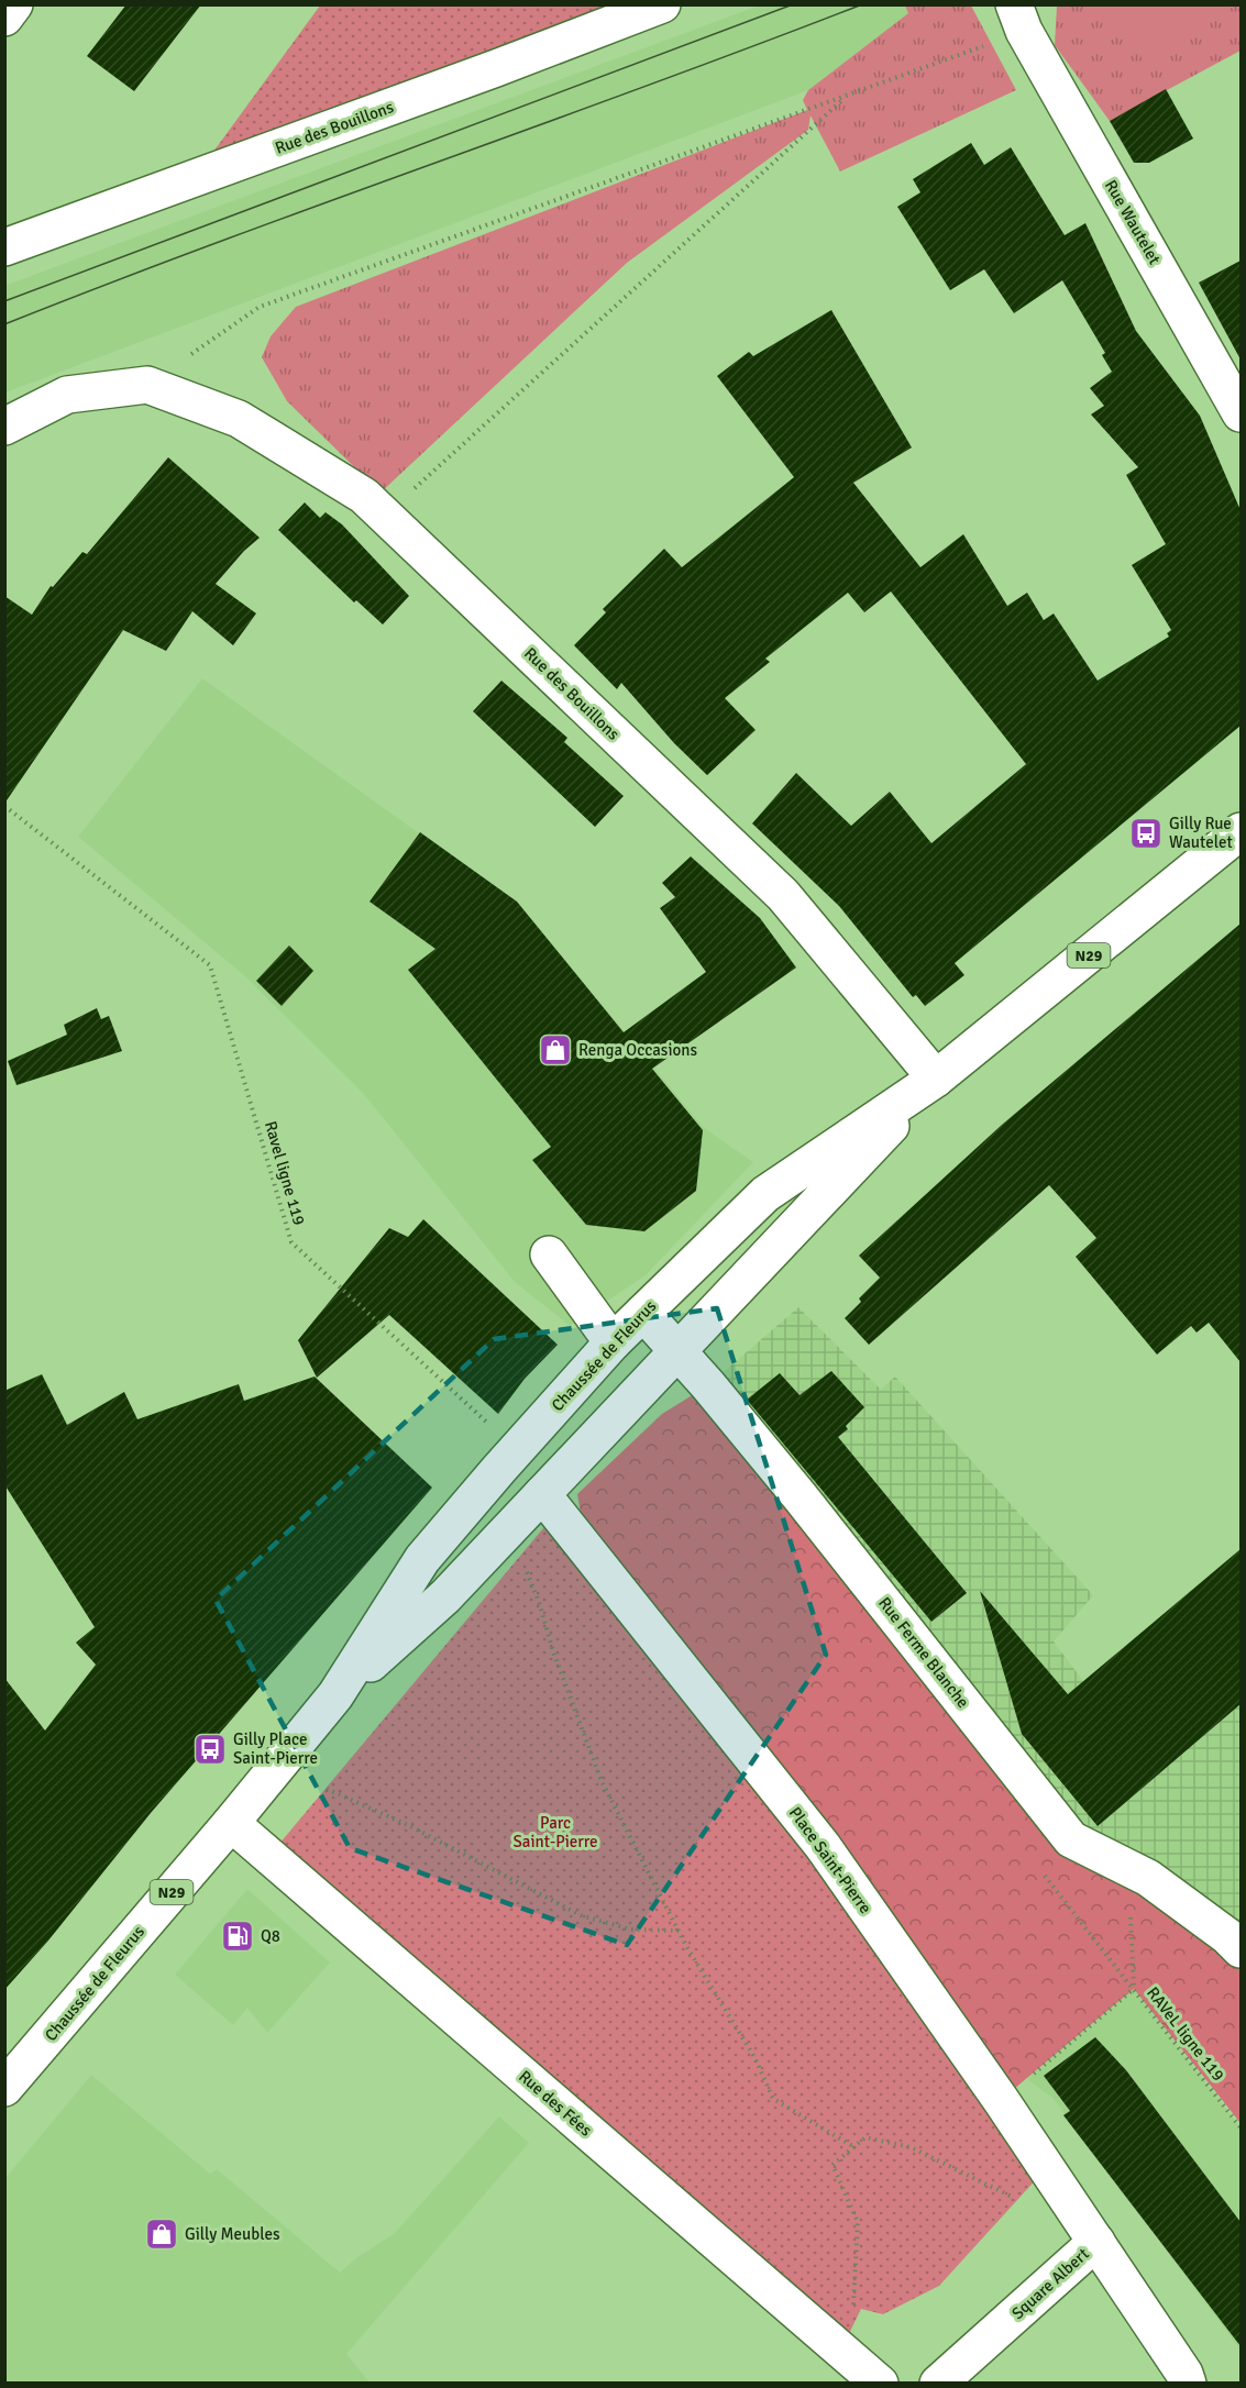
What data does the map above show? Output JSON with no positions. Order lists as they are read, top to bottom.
{
  "streets": {
    "street": [
      "Rue des Bouillons",
      "Rue Wautelet",
      "N29",
      "Chaussée de Fleurus",
      "Rue Ferme Blanche",
      "Place Saint-Pierre",
      "Rue des Fées",
      "Square Albert"
    ],
    "path": ["Ravel ligne 119", "RAVeL ligne 119"]
  },
  "crossings": [
    ["Rue des Bouillons", "Chaussée de Fleurus"],
    ["Ravel ligne 119", "Chaussée de Fleurus"],
    ["Chaussée de Fleurus", "Rue Ferme Blanche"],
    ["Chaussée de Fleurus", "Place Saint-Pierre"],
    ["Chaussée de Fleurus", "Rue des Fées"],
    ["Place Saint-Pierre", "Square Albert"]
  ],
  "parks": ["Parc Saint-Pierre"],
  "places": {
    "bus stop": ["Gilly Rue Wautelet", "Gilly Place Saint-Pierre"],
    "shop": ["Renga Occasions", "Gilly Meubles"],
    "fuel station": ["Q8"]
  }
}
